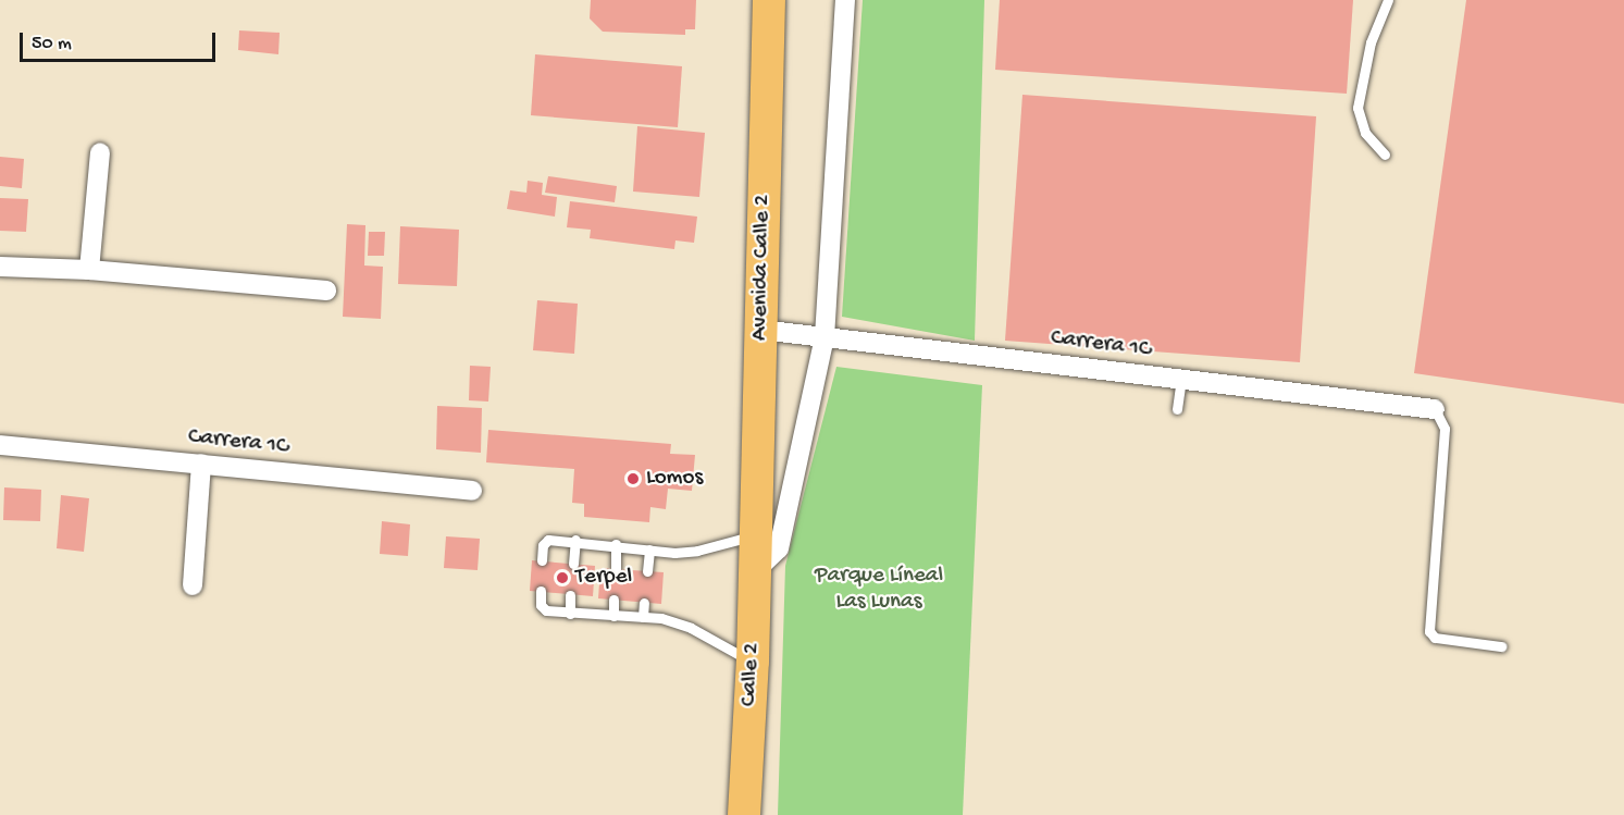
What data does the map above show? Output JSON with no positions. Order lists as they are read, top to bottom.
{
  "streets": {
    "main road": ["Avenida Calle 2", "Calle 2"],
    "street": ["Carrera 1C"]
  },
  "crossings": [
    ["Avenida Calle 2", "Carrera 1C"],
    ["Avenida Calle 2", "Calle 2"]
  ],
  "parks": ["Parque Líneal Las Lunas"],
  "places": ["Lomos", "Terpel"],
  "scale_bar": "50 m"
}
